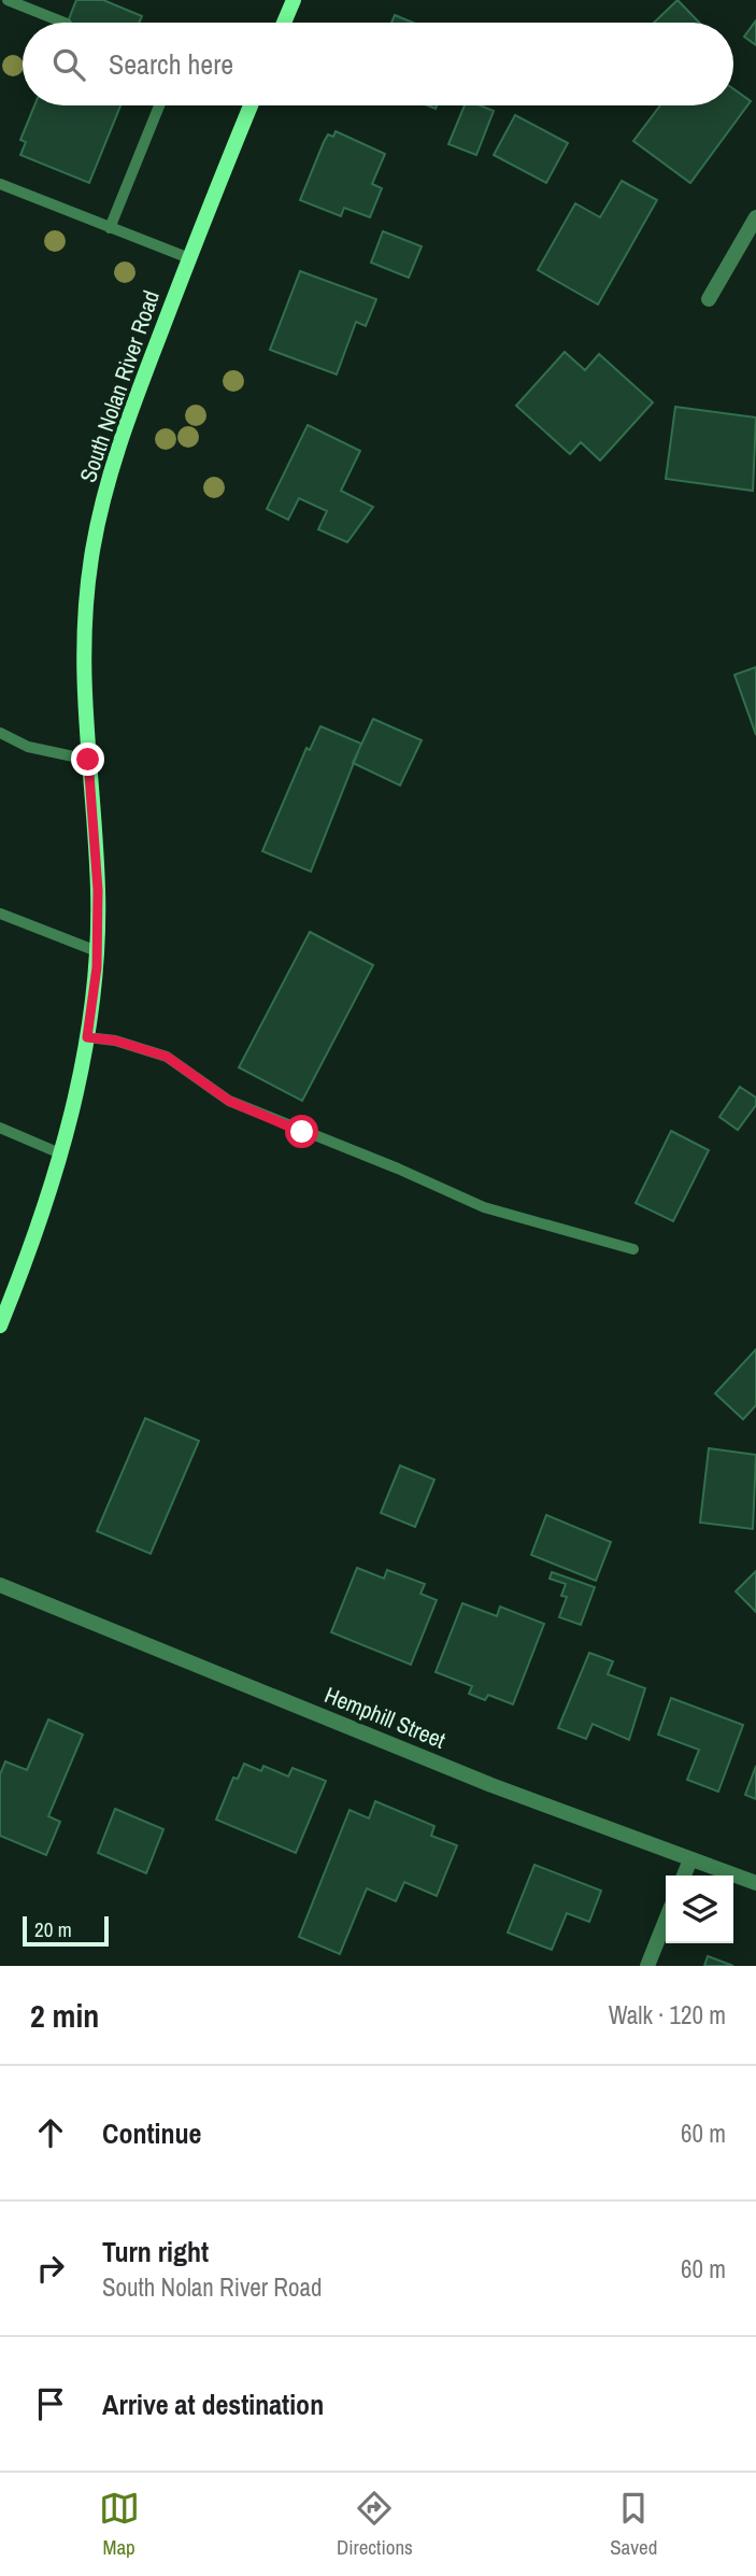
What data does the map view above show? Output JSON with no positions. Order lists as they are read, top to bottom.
{
  "streets": {
    "main road": ["South Nolan River Road"],
    "street": ["Hemphill Street"]
  },
  "scale_bar": "20 m",
  "page": {
    "search": "Search here",
    "scale": "20 m",
    "heading": ["2 min", "Walk · 120 m"],
    "list": [
      ["Continue", "60 m"],
      ["Turn right", "South Nolan River Road", "60 m"],
      "Arrive at destination"
    ],
    "nav": ["Map", "Directions", "Saved"]
  }
}
